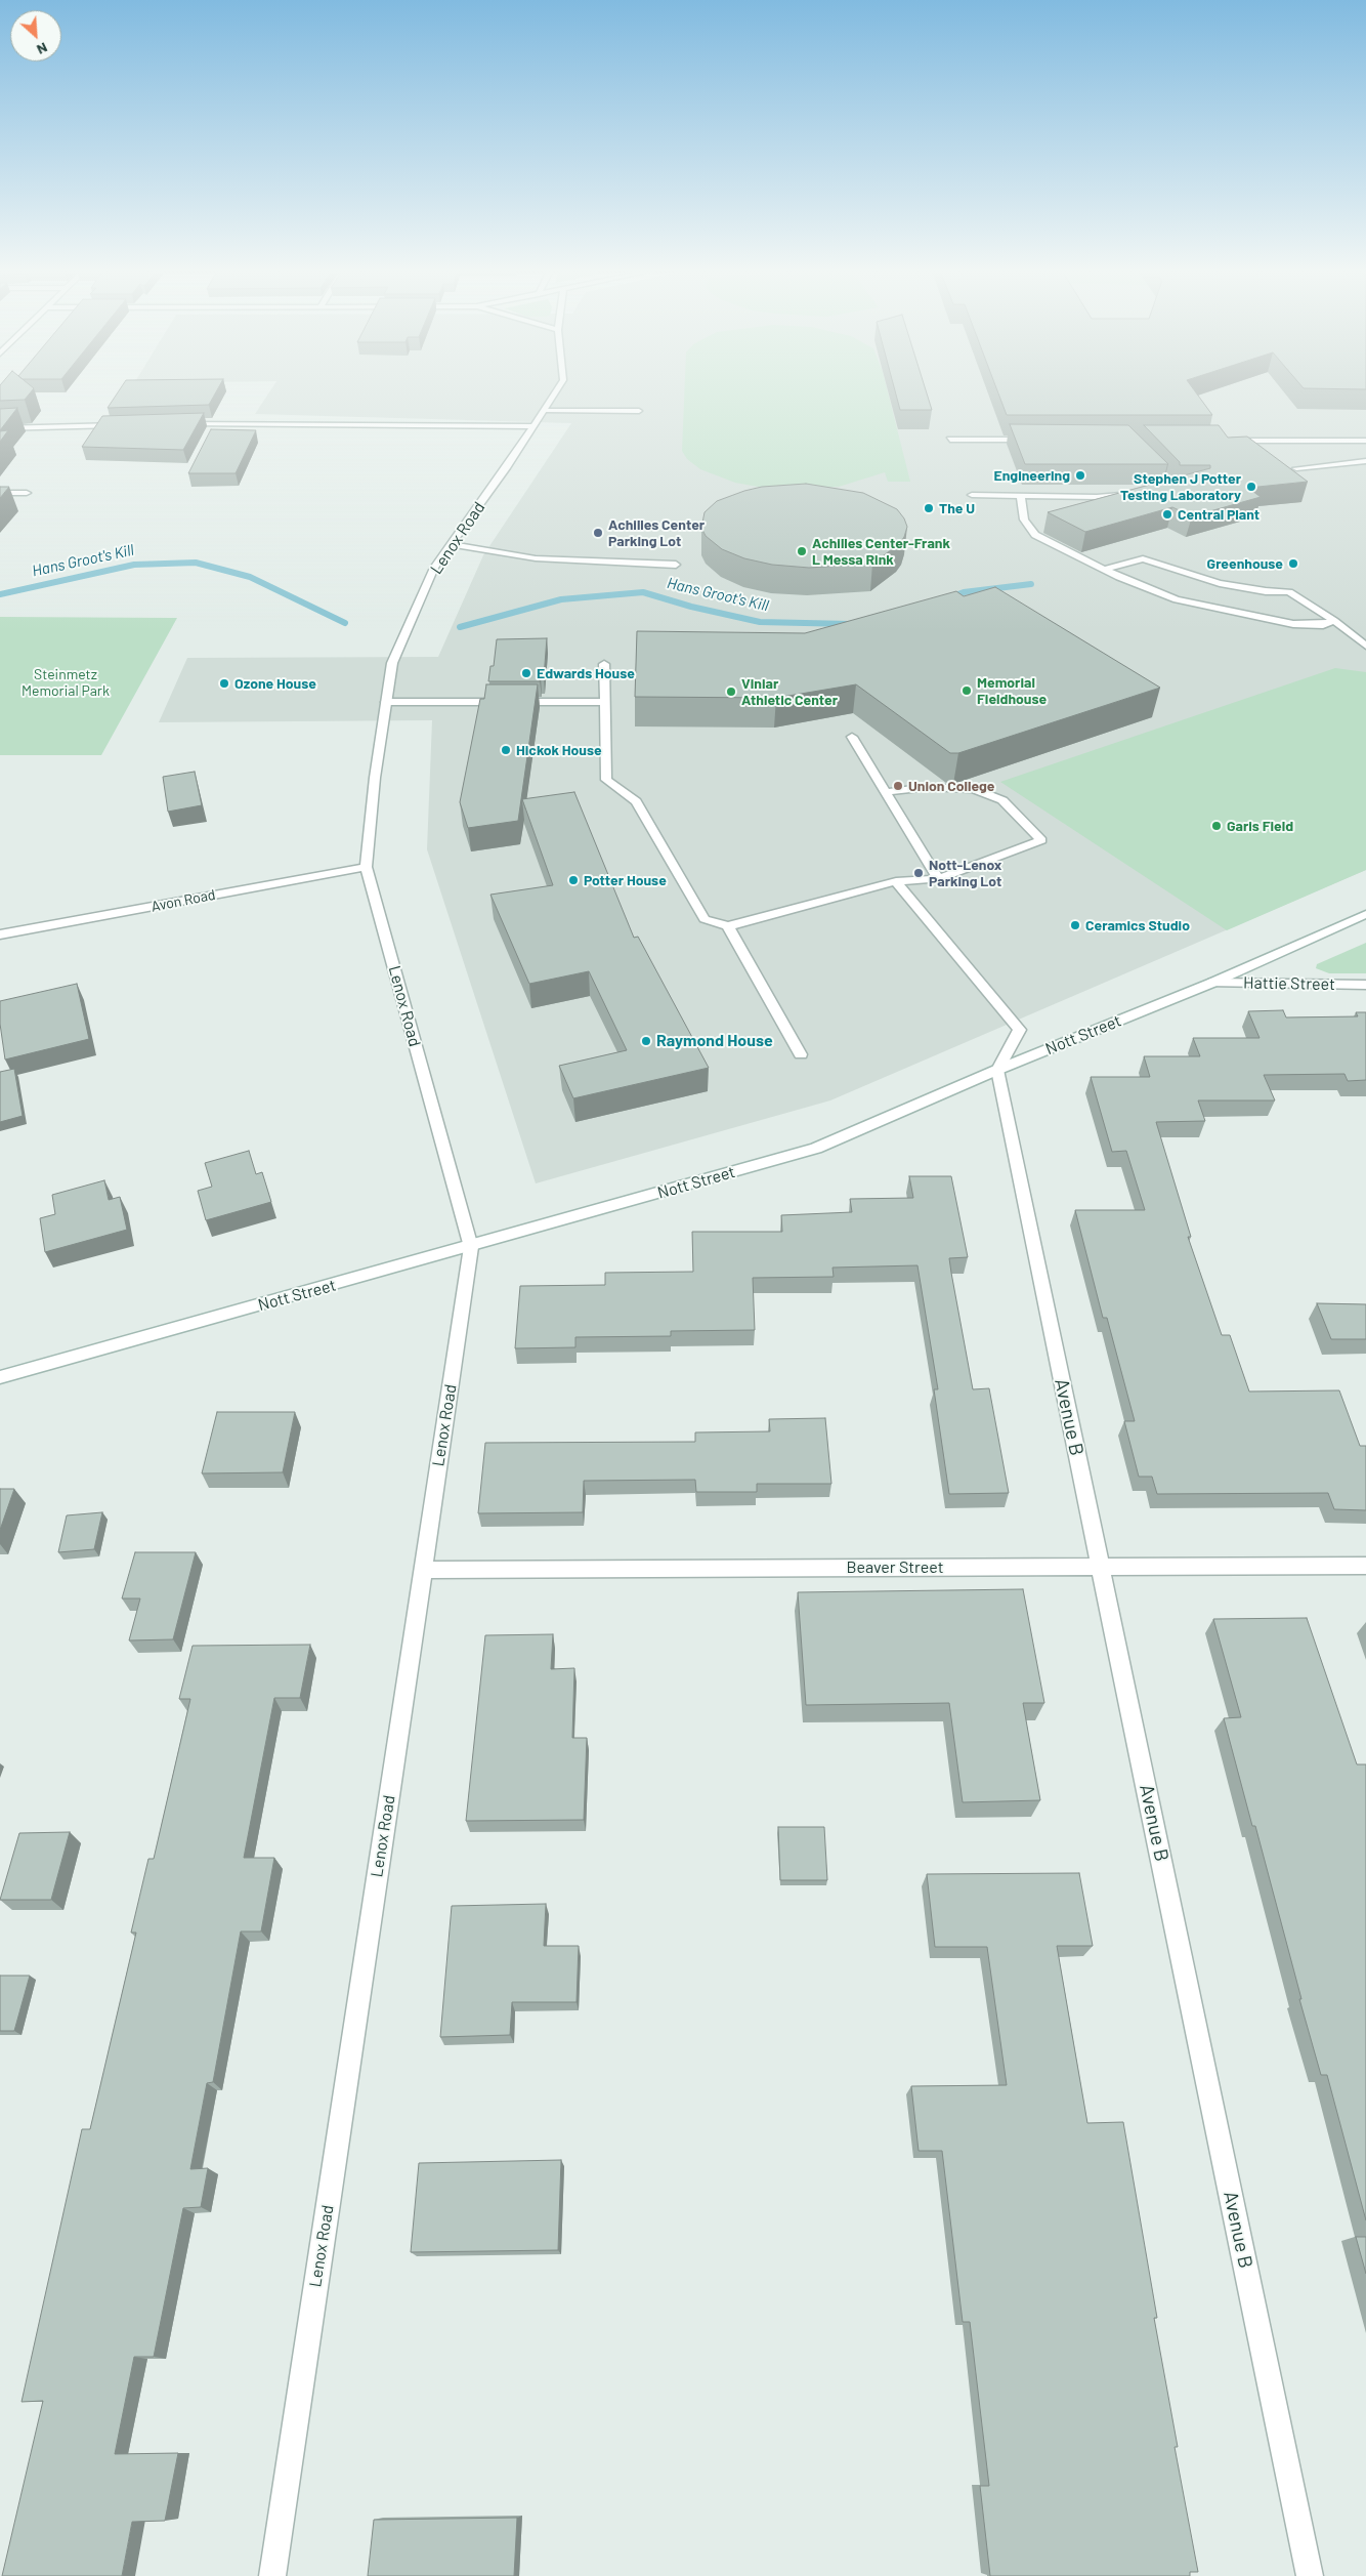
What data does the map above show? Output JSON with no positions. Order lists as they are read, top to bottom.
{
  "streets": {
    "street": [
      "Lenox Road",
      "Avon Road",
      "Hattie Street",
      "Nott Street",
      "Avenue B",
      "Beaver Street"
    ]
  },
  "crossings": [
    ["Lenox Road", "Avon Road"],
    ["Lenox Road", "Nott Street"],
    ["Lenox Road", "Beaver Street"],
    ["Hattie Street", "Nott Street"],
    ["Nott Street", "Avenue B"],
    ["Avenue B", "Beaver Street"]
  ],
  "water": ["Hans Groot's Kill"],
  "parks": ["Steinmetz Memorial Park"],
  "places": [
    "Engineering",
    "Stephen J Potter Testing Laboratory",
    "The U",
    "Central Plant",
    "Achilles Center Parking Lot",
    "Achilles Center-Frank L Messa Rink",
    "Greenhouse",
    "Edwards House",
    "Ozone House",
    "Memorial Fieldhouse",
    "Viniar Athletic Center",
    "Hickok House",
    "Union College",
    "Garis Field",
    "Nott-Lenox Parking Lot",
    "Potter House",
    "Ceramics Studio",
    "Raymond House"
  ],
  "north": "bottom right"
}
